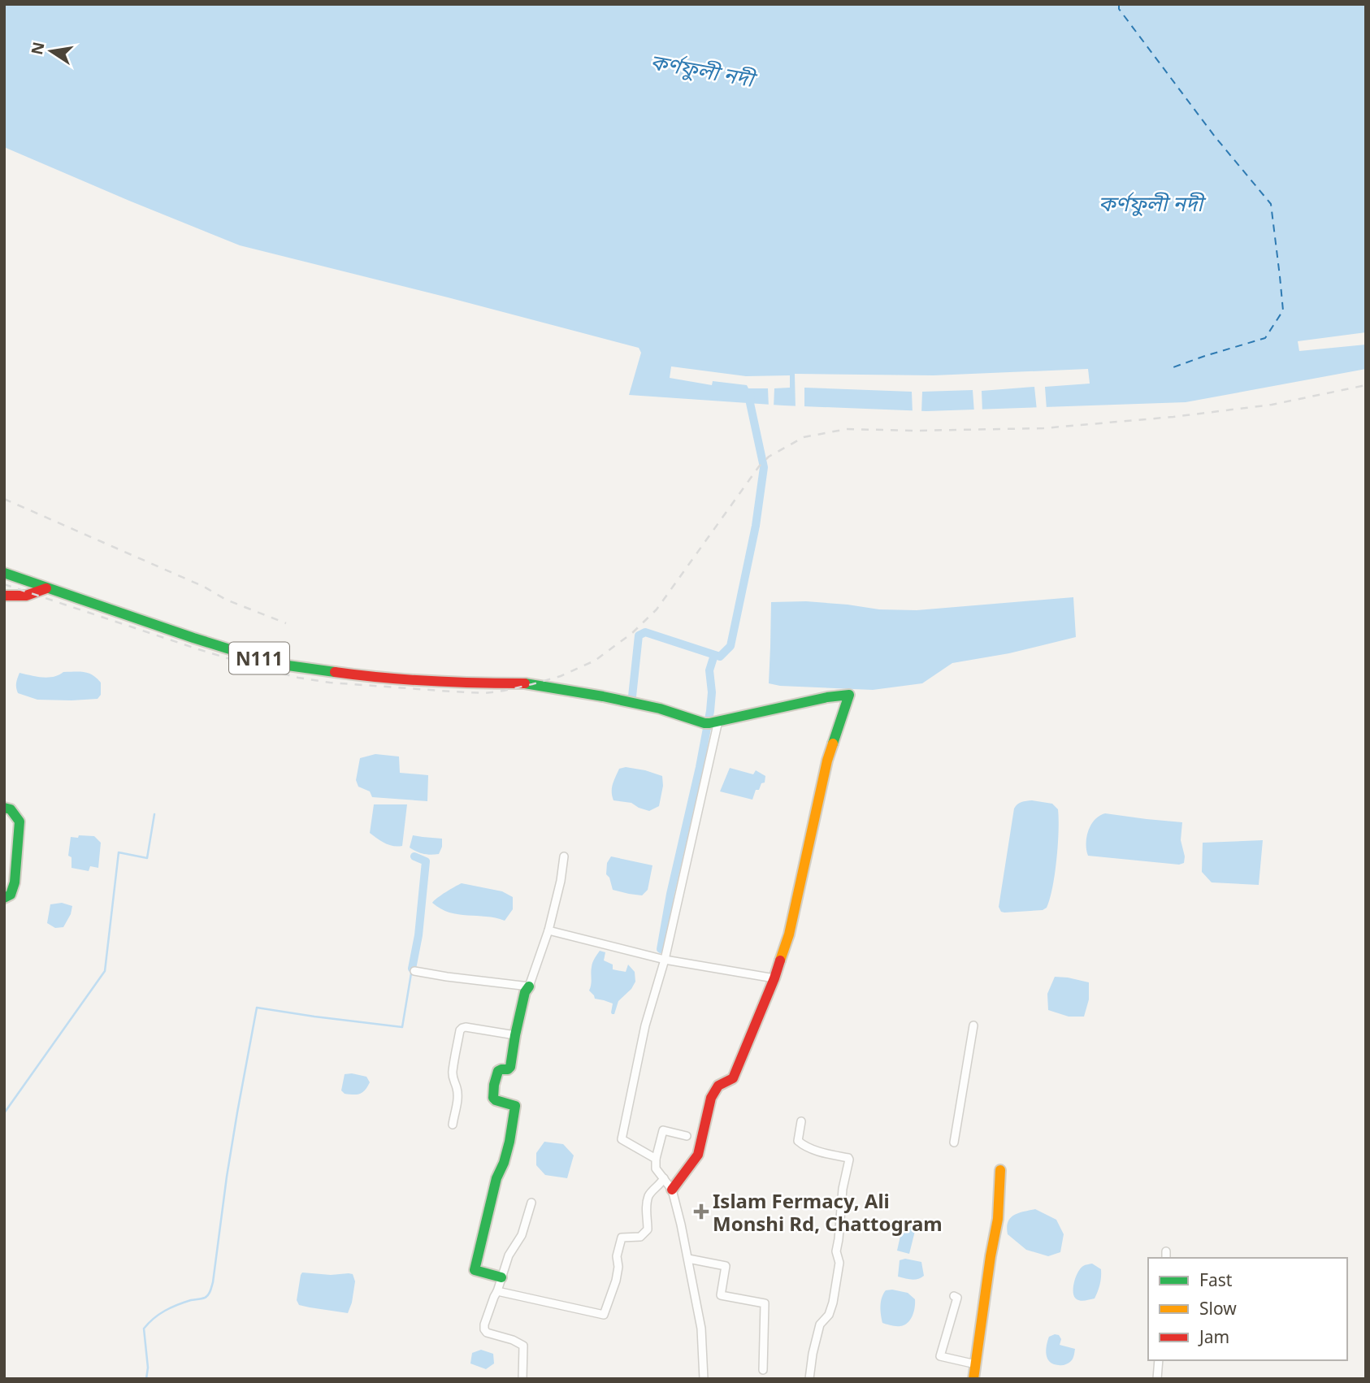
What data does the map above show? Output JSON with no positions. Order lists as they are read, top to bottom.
{
  "streets": {
    "main road": ["N111"]
  },
  "water": ["কর্ণফুলী নদী"],
  "places": {
    "health": ["Islam Fermacy, Ali Monshi Rd, Chattogram"]
  },
  "legend": ["Fast", "Slow", "Jam"],
  "north": "left"
}
